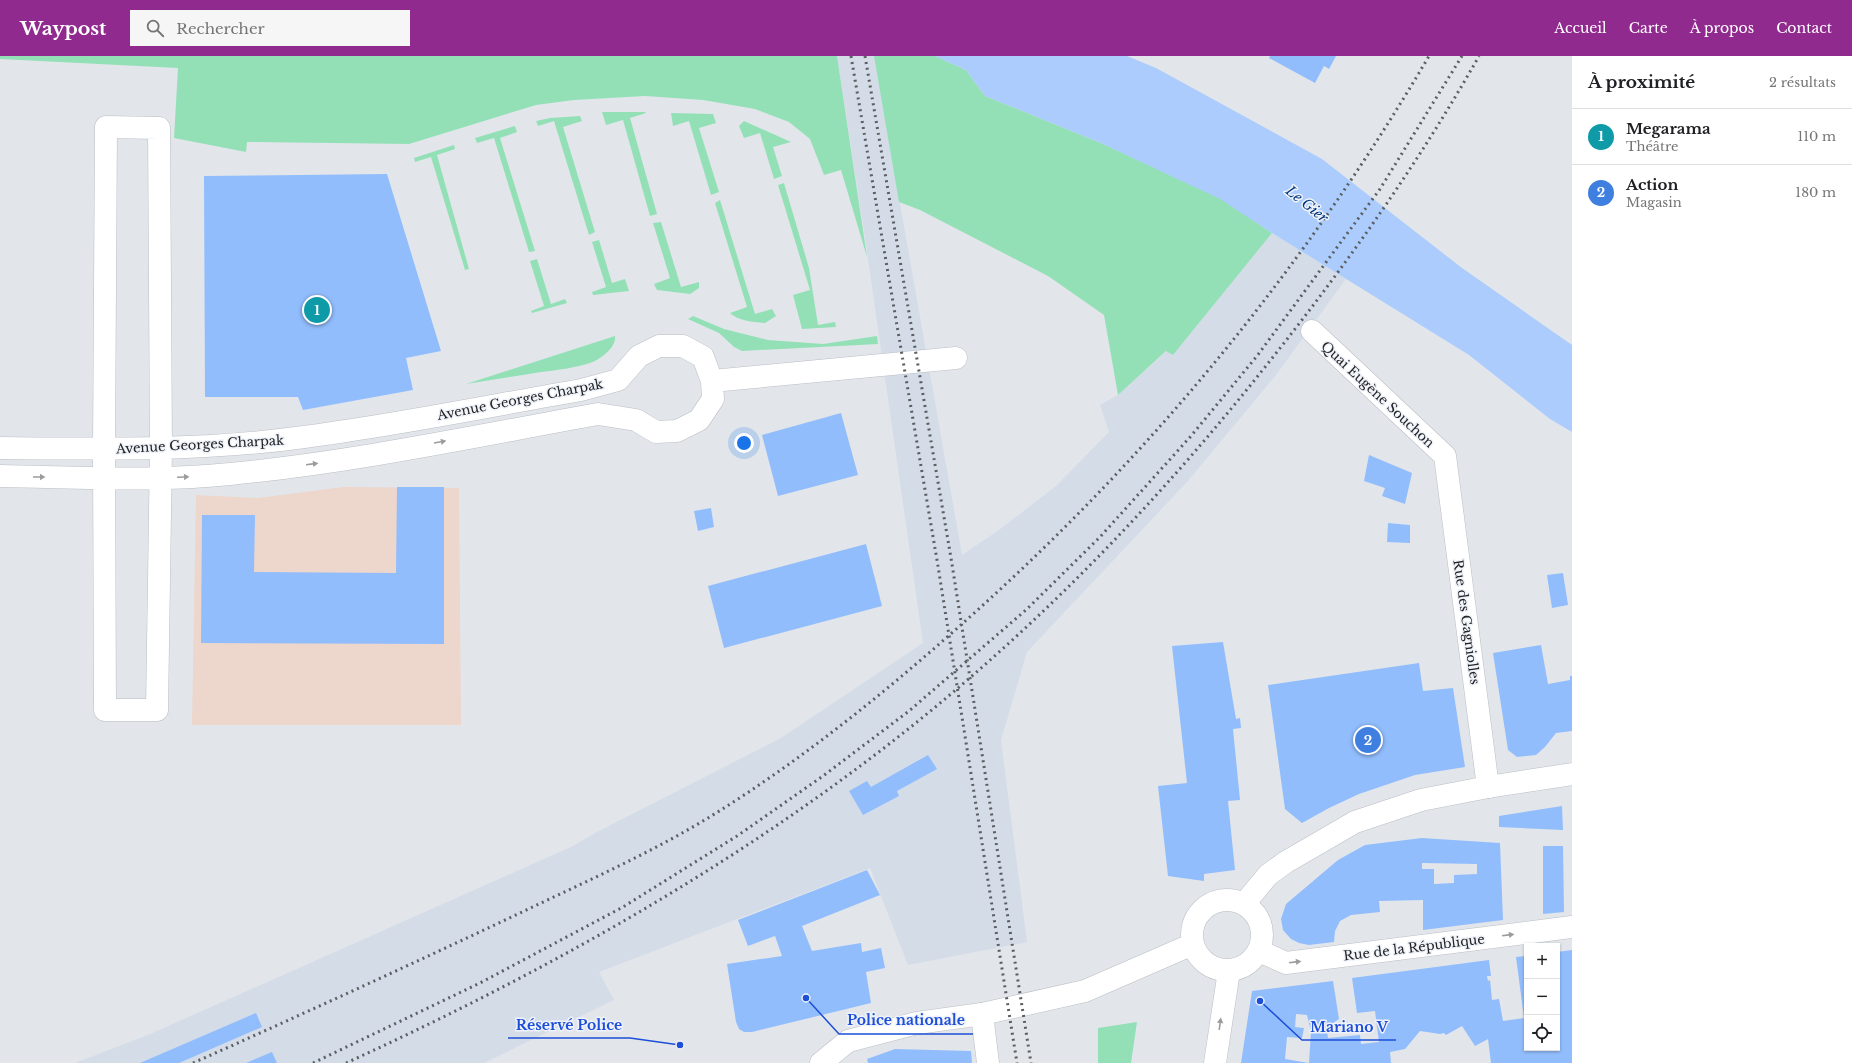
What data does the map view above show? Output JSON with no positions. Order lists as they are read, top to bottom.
{
  "streets": {
    "street": [
      "Quai Eugène Souchon",
      "Avenue Georges Charpak",
      "Rue des Gagniolles",
      "Rue de la République"
    ]
  },
  "crossings": [
    ["Quai Eugène Souchon", "Rue des Gagniolles"]
  ],
  "water": ["Le Gier"],
  "places": ["Police nationale", "Mariano V", "Réservé Police"],
  "page": {
    "header": "Waypost",
    "search": "Rechercher",
    "nav": [
      "Accueil",
      "Carte",
      "À propos",
      "Contact"
    ],
    "heading": ["À proximité", "2 résultats"],
    "list": [
      {
        "mark": "1",
        "name": "Megarama",
        "note": "Théâtre",
        "value": "110 m"
      },
      {
        "mark": "2",
        "name": "Action",
        "note": "Magasin",
        "value": "180 m"
      }
    ],
    "pins": ["1", "2"],
    "map_buttons": ["+", "−"]
  }
}
